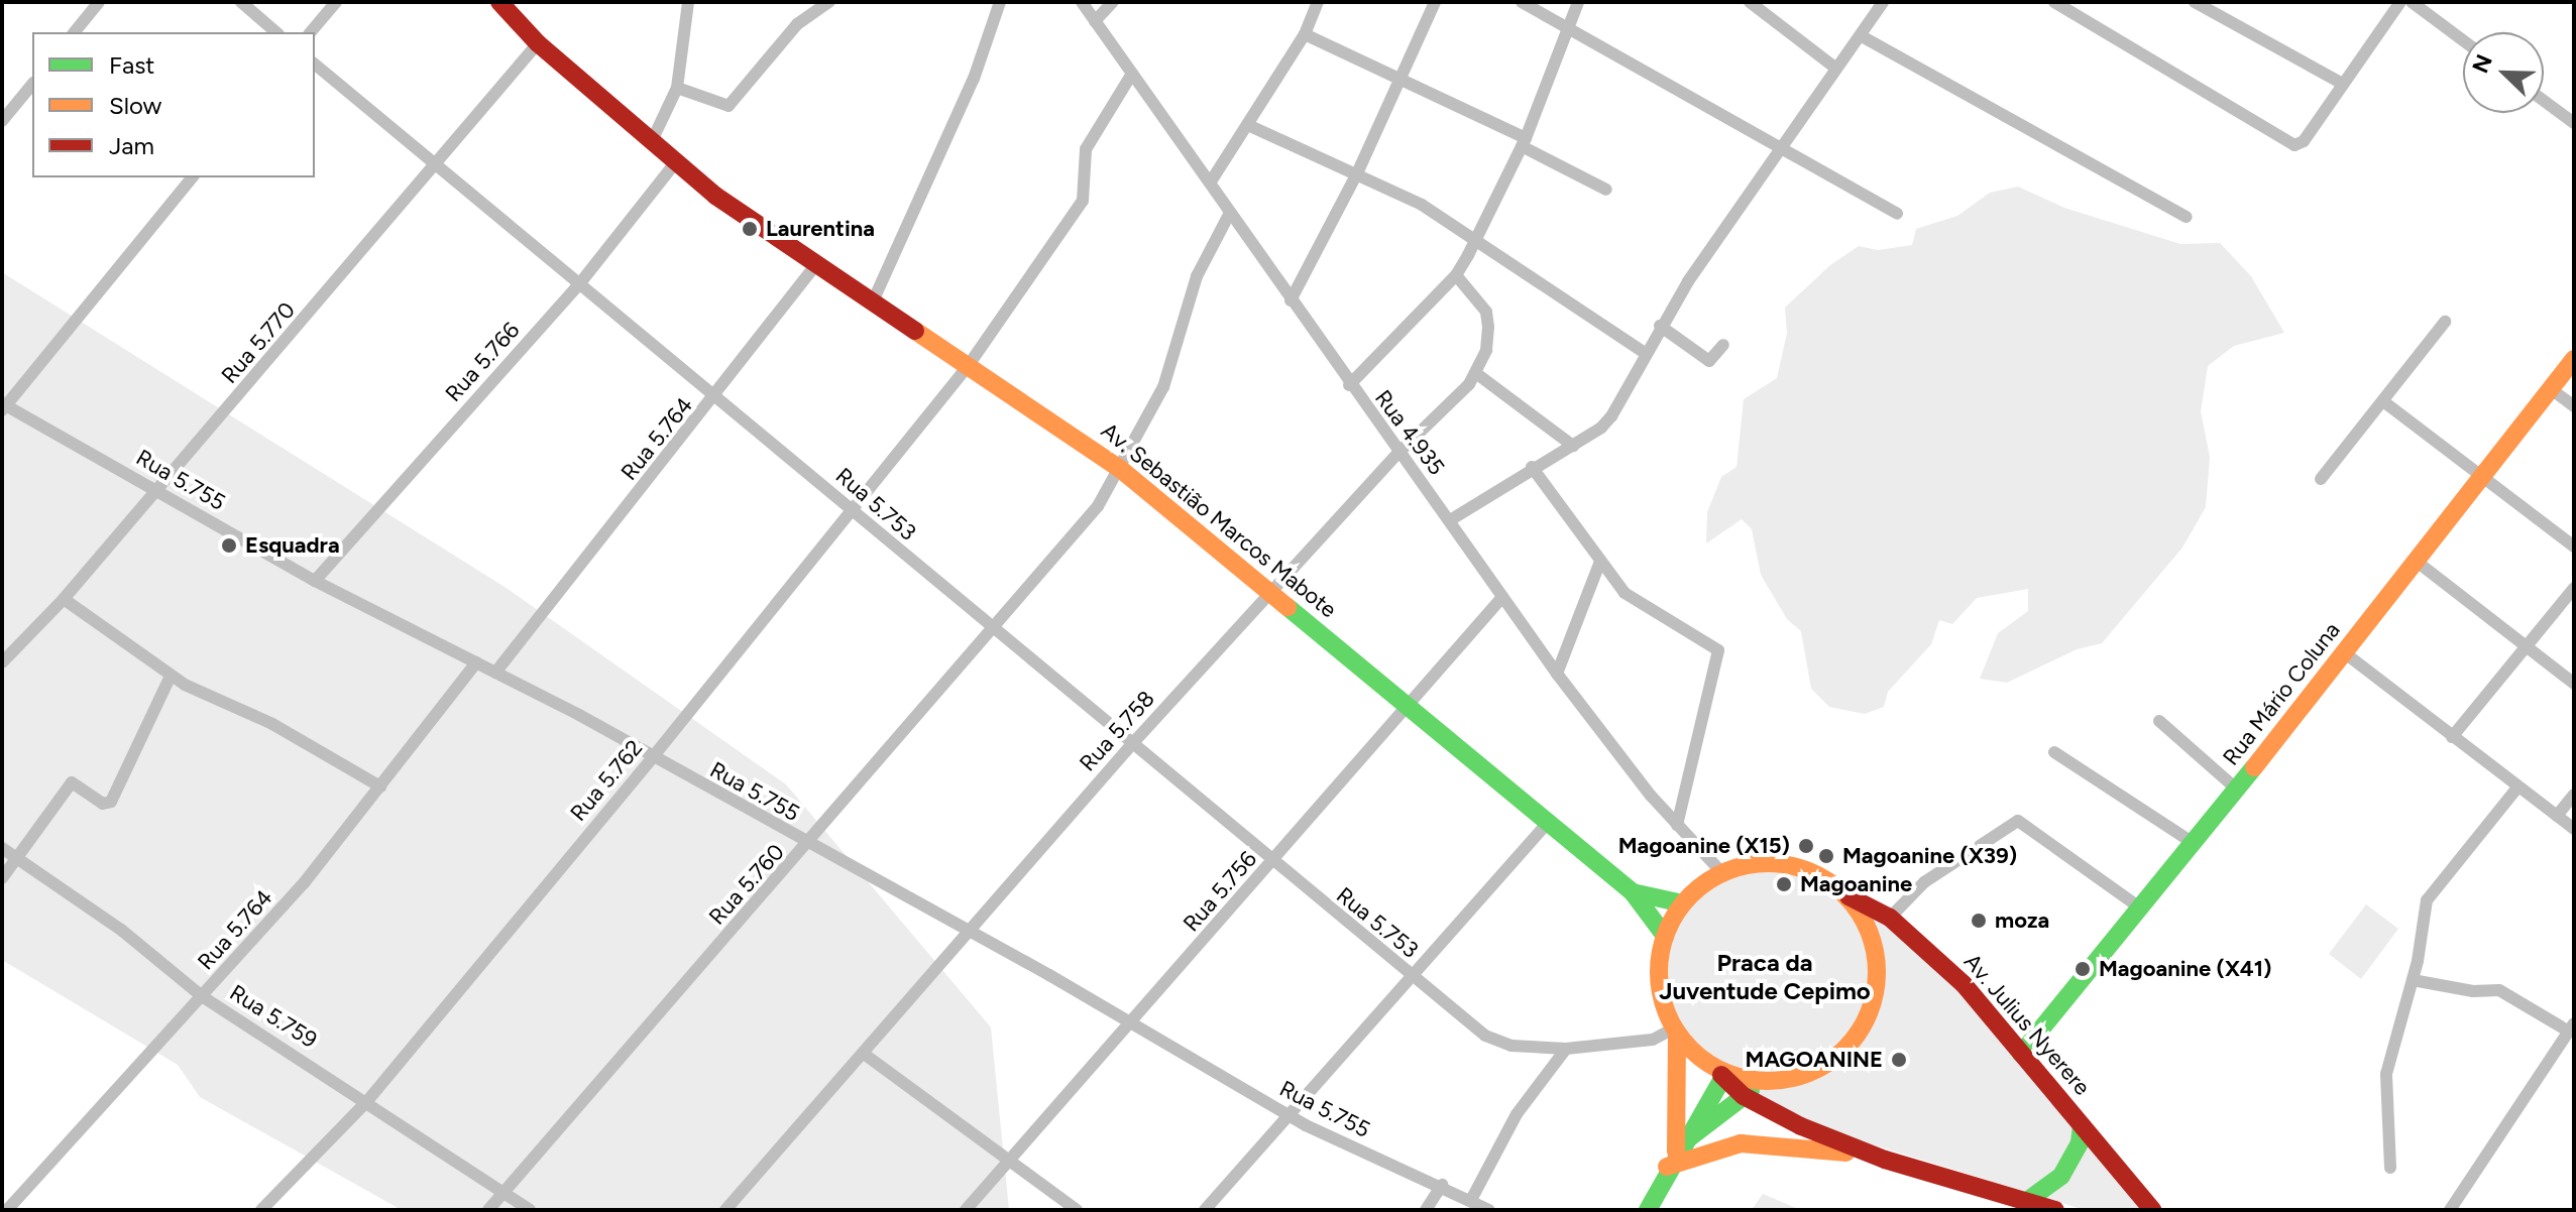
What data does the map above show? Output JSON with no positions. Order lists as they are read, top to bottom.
{
  "streets": {
    "main road": ["Av. Sebastião Marcos Mabote", "Rua Mário Coluna", "Av. Julius Nyerere"],
    "street": [
      "Rua 5.770",
      "Rua 5.766",
      "Rua 4.935",
      "Rua 5.764",
      "Rua 5.755",
      "Rua 5.753",
      "Rua 5.758",
      "Rua 5.762",
      "Rua 5.760",
      "Rua 5.756",
      "Rua 5.759"
    ]
  },
  "crossings": [
    ["Rua 5.770", "Rua 5.755"],
    ["Rua 5.770", "Rua 5.753"],
    ["Rua 5.770", "Av. Sebastião Marcos Mabote"],
    ["Rua 5.766", "Rua 5.755"],
    ["Rua 5.766", "Rua 5.753"],
    ["Rua 5.766", "Av. Sebastião Marcos Mabote"],
    ["Rua 4.935", "Rua 5.753"],
    ["Rua 4.935", "Av. Sebastião Marcos Mabote"],
    ["Rua 4.935", "Rua 5.758"],
    ["Rua 4.935", "Rua 5.762"],
    ["Rua 4.935", "Rua 5.760"],
    ["Rua 4.935", "Rua 5.756"],
    ["Rua 4.935", "Av. Julius Nyerere"],
    ["Rua 5.764", "Rua 5.755"],
    ["Rua 5.764", "Rua 5.753"],
    ["Rua 5.764", "Av. Sebastião Marcos Mabote"],
    ["Rua 5.764", "Rua 5.759"],
    ["Rua 5.755", "Rua 5.758"],
    ["Rua 5.755", "Rua 5.762"],
    ["Rua 5.755", "Rua 5.760"],
    ["Rua 5.755", "Rua 5.756"],
    ["Rua 5.753", "Av. Sebastião Marcos Mabote"],
    ["Rua 5.753", "Rua 5.758"],
    ["Rua 5.753", "Rua 5.762"],
    ["Rua 5.753", "Rua 5.760"],
    ["Rua 5.753", "Rua 5.756"],
    ["Rua 5.753", "Av. Julius Nyerere"],
    ["Av. Sebastião Marcos Mabote", "Rua 5.758"],
    ["Av. Sebastião Marcos Mabote", "Rua 5.762"],
    ["Av. Sebastião Marcos Mabote", "Rua 5.760"],
    ["Av. Sebastião Marcos Mabote", "Rua 5.756"],
    ["Av. Sebastião Marcos Mabote", "Av. Julius Nyerere"],
    ["Rua Mário Coluna", "Av. Julius Nyerere"],
    ["Rua 5.762", "Rua 5.759"],
    ["Rua 5.760", "Rua 5.759"]
  ],
  "districts": ["Praca da Juventude Cepimo"],
  "places": [
    "Laurentina",
    "Esquadra",
    "Magoanine (X15)",
    "Magoanine (X39)",
    "Magoanine",
    "moza",
    "Magoanine (X41)",
    "MAGOANINE"
  ],
  "legend": ["Fast", "Slow", "Jam"],
  "north": "top left"
}
